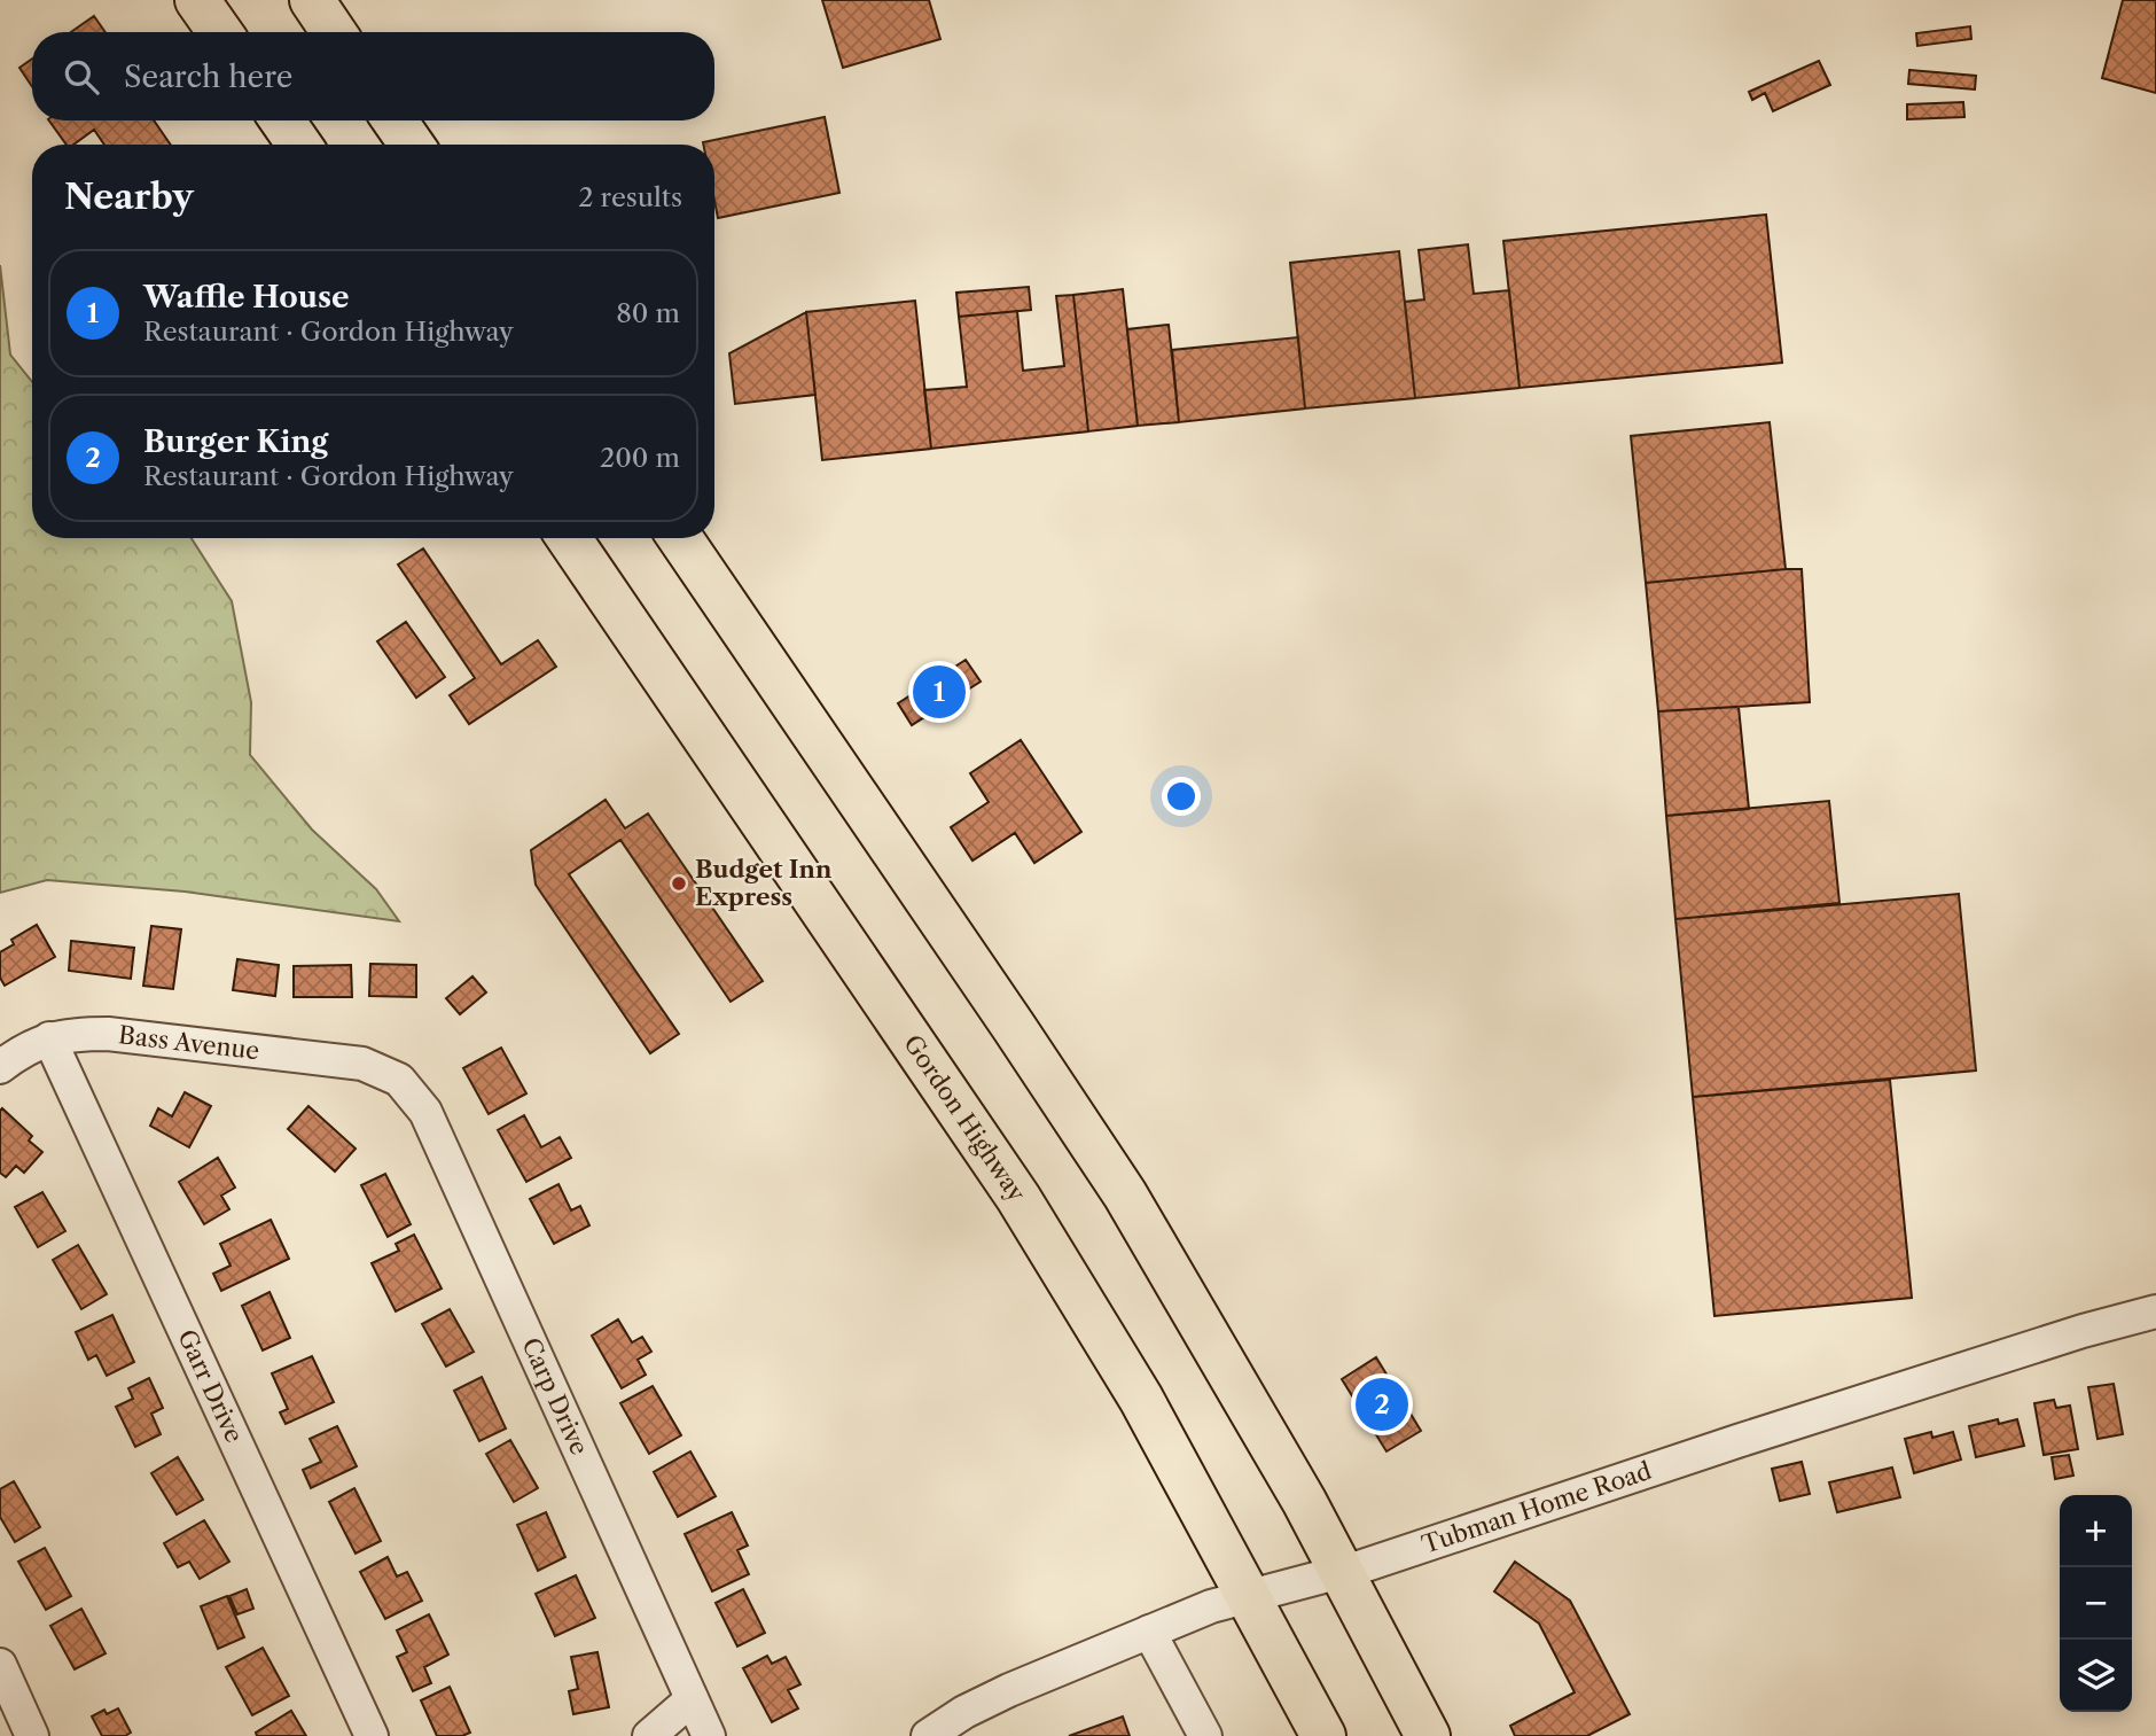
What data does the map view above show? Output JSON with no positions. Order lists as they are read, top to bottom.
{
  "streets": {
    "highway": ["Gordon Highway"],
    "street": [
      "Bass Avenue",
      "Garr Drive",
      "Carp Drive",
      "Tubman Home Road"
    ]
  },
  "crossings": [
    ["Bass Avenue", "Garr Drive"],
    ["Bass Avenue", "Carp Drive"],
    ["Gordon Highway", "Tubman Home Road"]
  ],
  "places": ["Budget Inn Express"],
  "page": {
    "search": "Search here",
    "heading": ["Nearby", "2 results"],
    "list": [
      {
        "mark": "1",
        "name": "Waffle House",
        "note": "Restaurant · Gordon Highway",
        "value": "80 m"
      },
      {
        "mark": "2",
        "name": "Burger King",
        "note": "Restaurant · Gordon Highway",
        "value": "200 m"
      }
    ],
    "pins": ["1", "2"],
    "map_buttons": ["+", "−"]
  }
}
